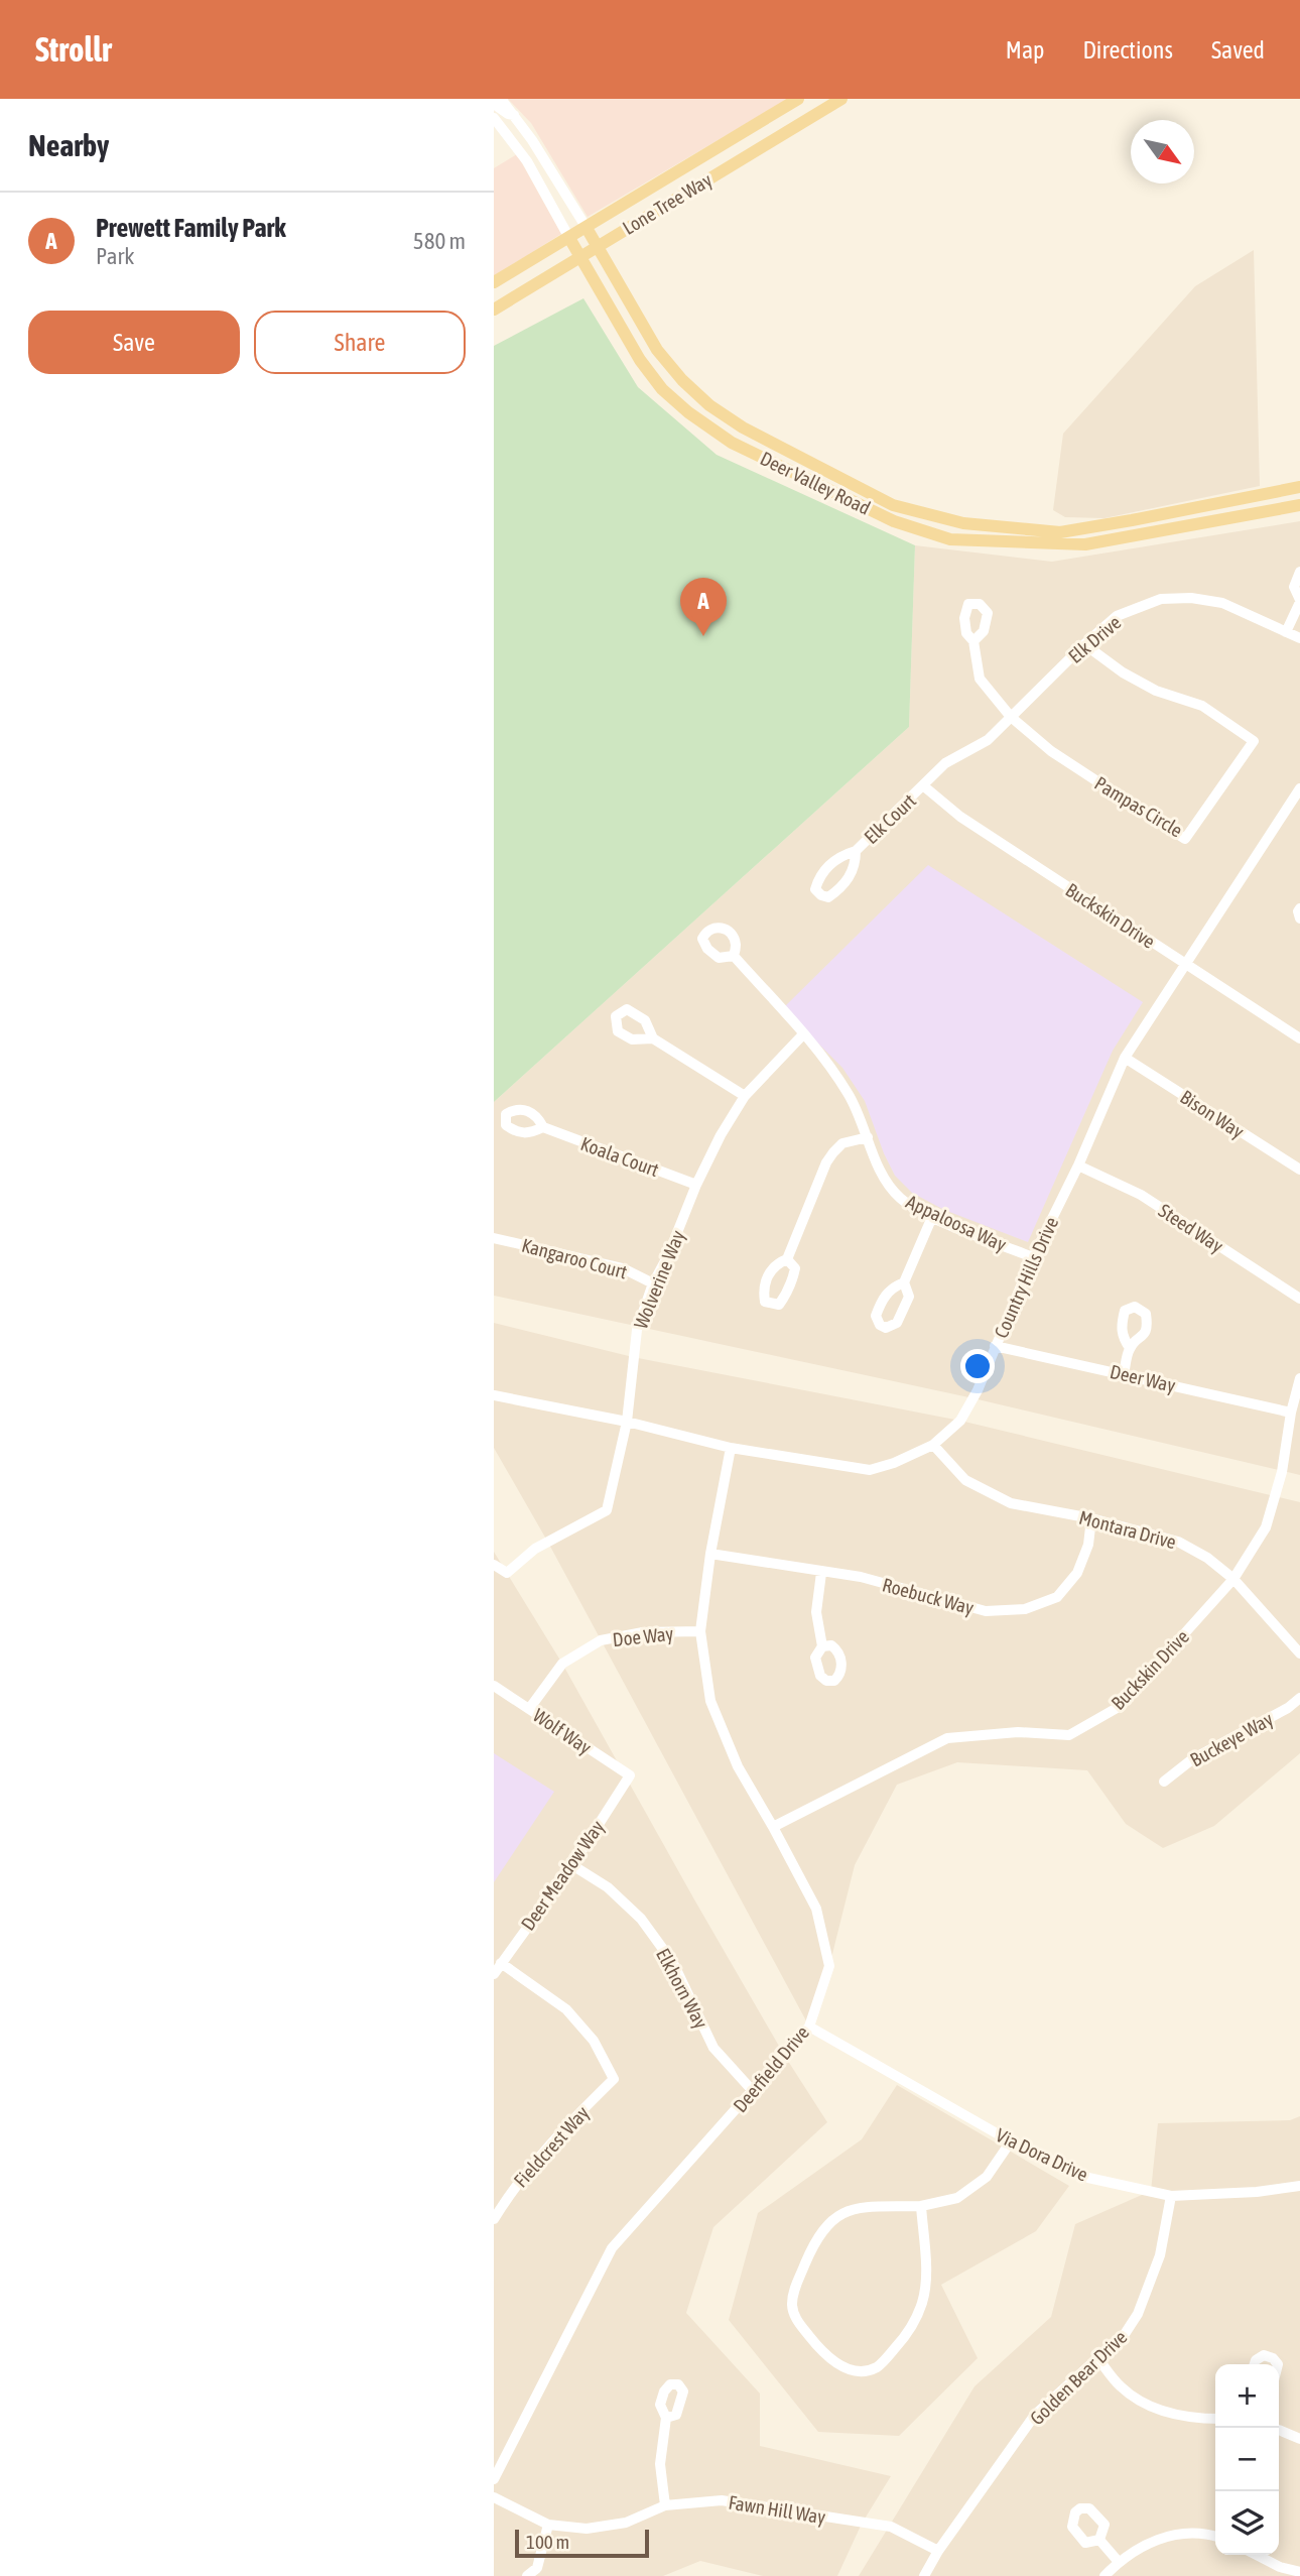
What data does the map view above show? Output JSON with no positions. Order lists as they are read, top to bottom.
{
  "streets": {
    "main road": ["Lone Tree Way", "Deer Valley Road"],
    "street": [
      "Elk Drive",
      "Pampas Circle",
      "Elk Court",
      "Buckskin Drive",
      "Bison Way",
      "Koala Court",
      "Appaloosa Way",
      "Steed Way",
      "Kangaroo Court",
      "Country Hills Drive",
      "Wolverine Way",
      "Deer Way",
      "Montara Drive",
      "Roebuck Way",
      "Doe Way",
      "Wolf Way",
      "Buckeye Way",
      "Deer Meadow Way",
      "Elkhorn Way",
      "Deerfield Drive",
      "Fieldcrest Way",
      "Via Dora Drive",
      "Golden Bear Drive",
      "Fawn Hill Way"
    ]
  },
  "crossings": [
    ["Lone Tree Way", "Deer Valley Road"],
    ["Elk Drive", "Pampas Circle"],
    ["Elk Drive", "Elk Court"],
    ["Elk Drive", "Buckskin Drive"],
    ["Elk Court", "Buckskin Drive"],
    ["Buckskin Drive", "Country Hills Drive"],
    ["Buckskin Drive", "Deer Way"],
    ["Buckskin Drive", "Montara Drive"],
    ["Buckskin Drive", "Deerfield Drive"],
    ["Bison Way", "Country Hills Drive"],
    ["Koala Court", "Wolverine Way"],
    ["Appaloosa Way", "Country Hills Drive"],
    ["Appaloosa Way", "Wolverine Way"],
    ["Steed Way", "Country Hills Drive"],
    ["Kangaroo Court", "Wolverine Way"],
    ["Country Hills Drive", "Wolverine Way"],
    ["Country Hills Drive", "Deer Way"],
    ["Country Hills Drive", "Montara Drive"],
    ["Country Hills Drive", "Deerfield Drive"],
    ["Montara Drive", "Roebuck Way"],
    ["Roebuck Way", "Deerfield Drive"],
    ["Doe Way", "Wolf Way"],
    ["Doe Way", "Deerfield Drive"],
    ["Wolf Way", "Deer Meadow Way"],
    ["Deer Meadow Way", "Elkhorn Way"],
    ["Deer Meadow Way", "Fieldcrest Way"],
    ["Elkhorn Way", "Deerfield Drive"],
    ["Deerfield Drive", "Via Dora Drive"],
    ["Via Dora Drive", "Golden Bear Drive"],
    ["Golden Bear Drive", "Fawn Hill Way"]
  ],
  "scale_bar": "100 m",
  "north": "bottom right",
  "page": {
    "header": "Strollr",
    "nav": ["Map", "Directions", "Saved"],
    "heading": "Nearby",
    "list": [
      {
        "mark": "A",
        "name": "Prewett Family Park",
        "note": "Park",
        "value": "580 m"
      }
    ],
    "buttons": ["Save", "Share"],
    "pins": "A",
    "map_buttons": ["+", "−"],
    "scale": "100 m"
  }
}
